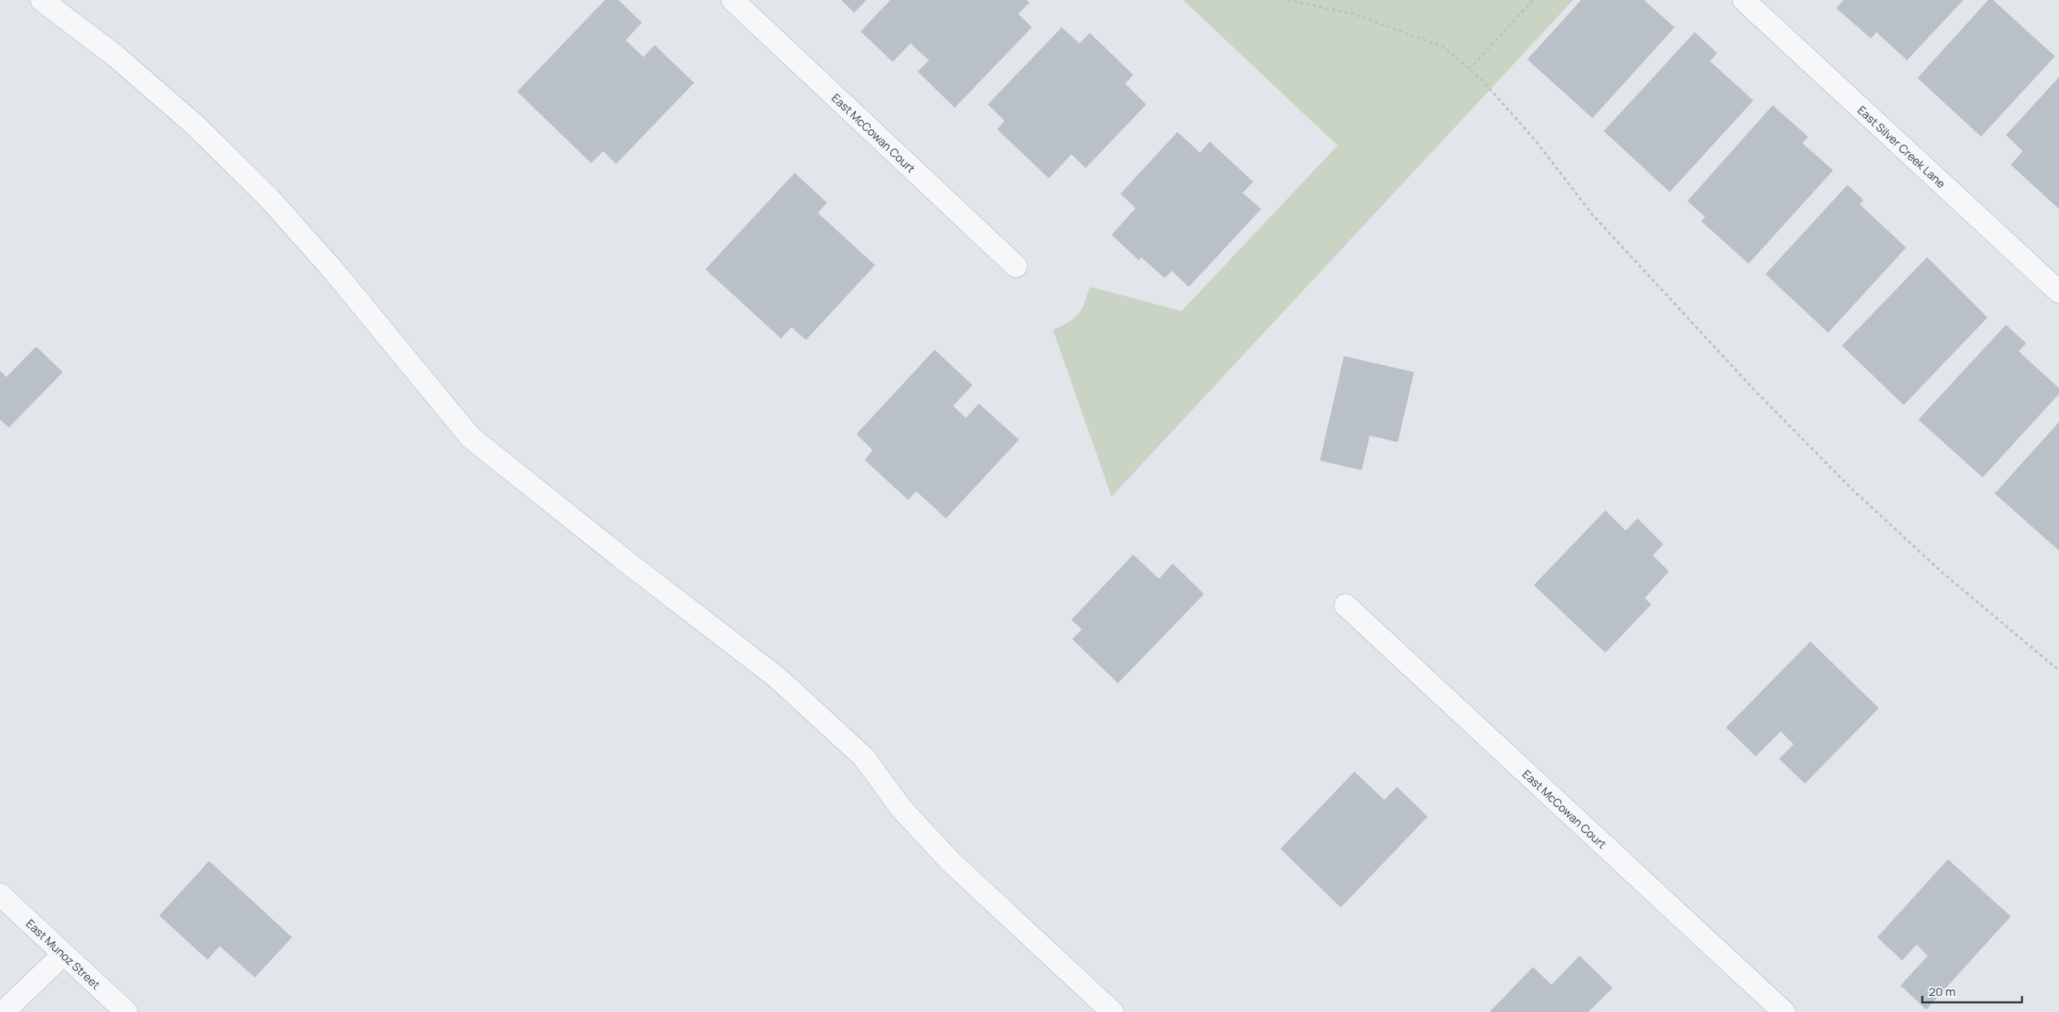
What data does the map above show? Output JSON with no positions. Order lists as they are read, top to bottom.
{
  "streets": {
    "street": ["East McCowan Court", "East Silver Creek Lane", "East Munoz Street"]
  },
  "scale_bar": "20 m"
}
